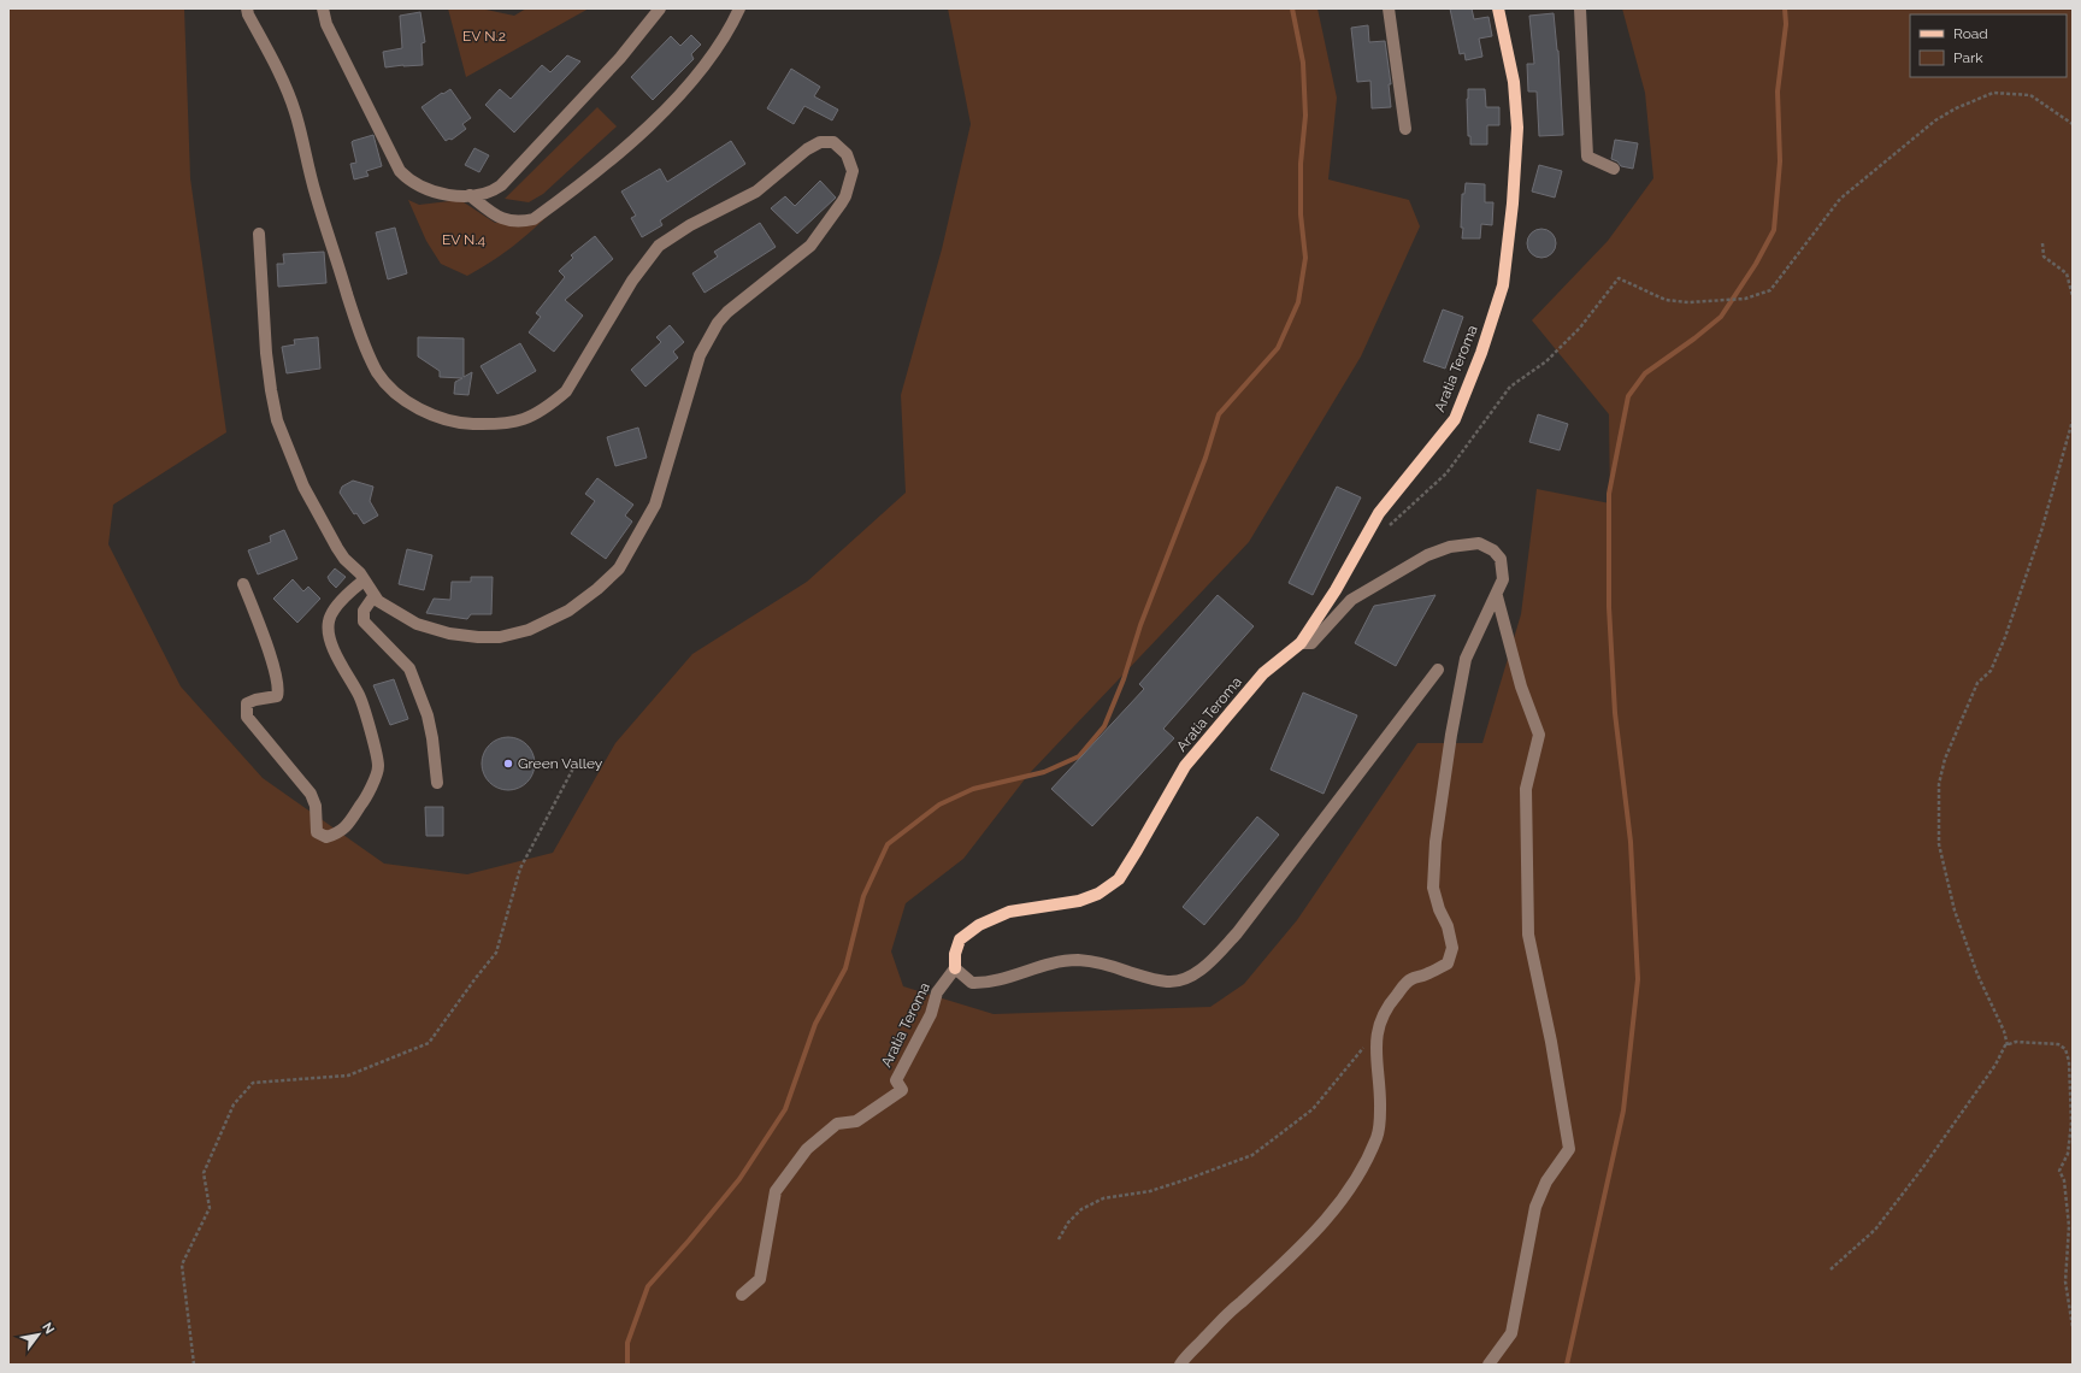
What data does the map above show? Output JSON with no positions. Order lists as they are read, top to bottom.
{
  "streets": {
    "main road": ["Aratia Teroma"]
  },
  "parks": ["EV N.2", "EV N.4"],
  "places": ["Green Valley"],
  "legend": ["Road", "Park"],
  "north": "top right"
}
